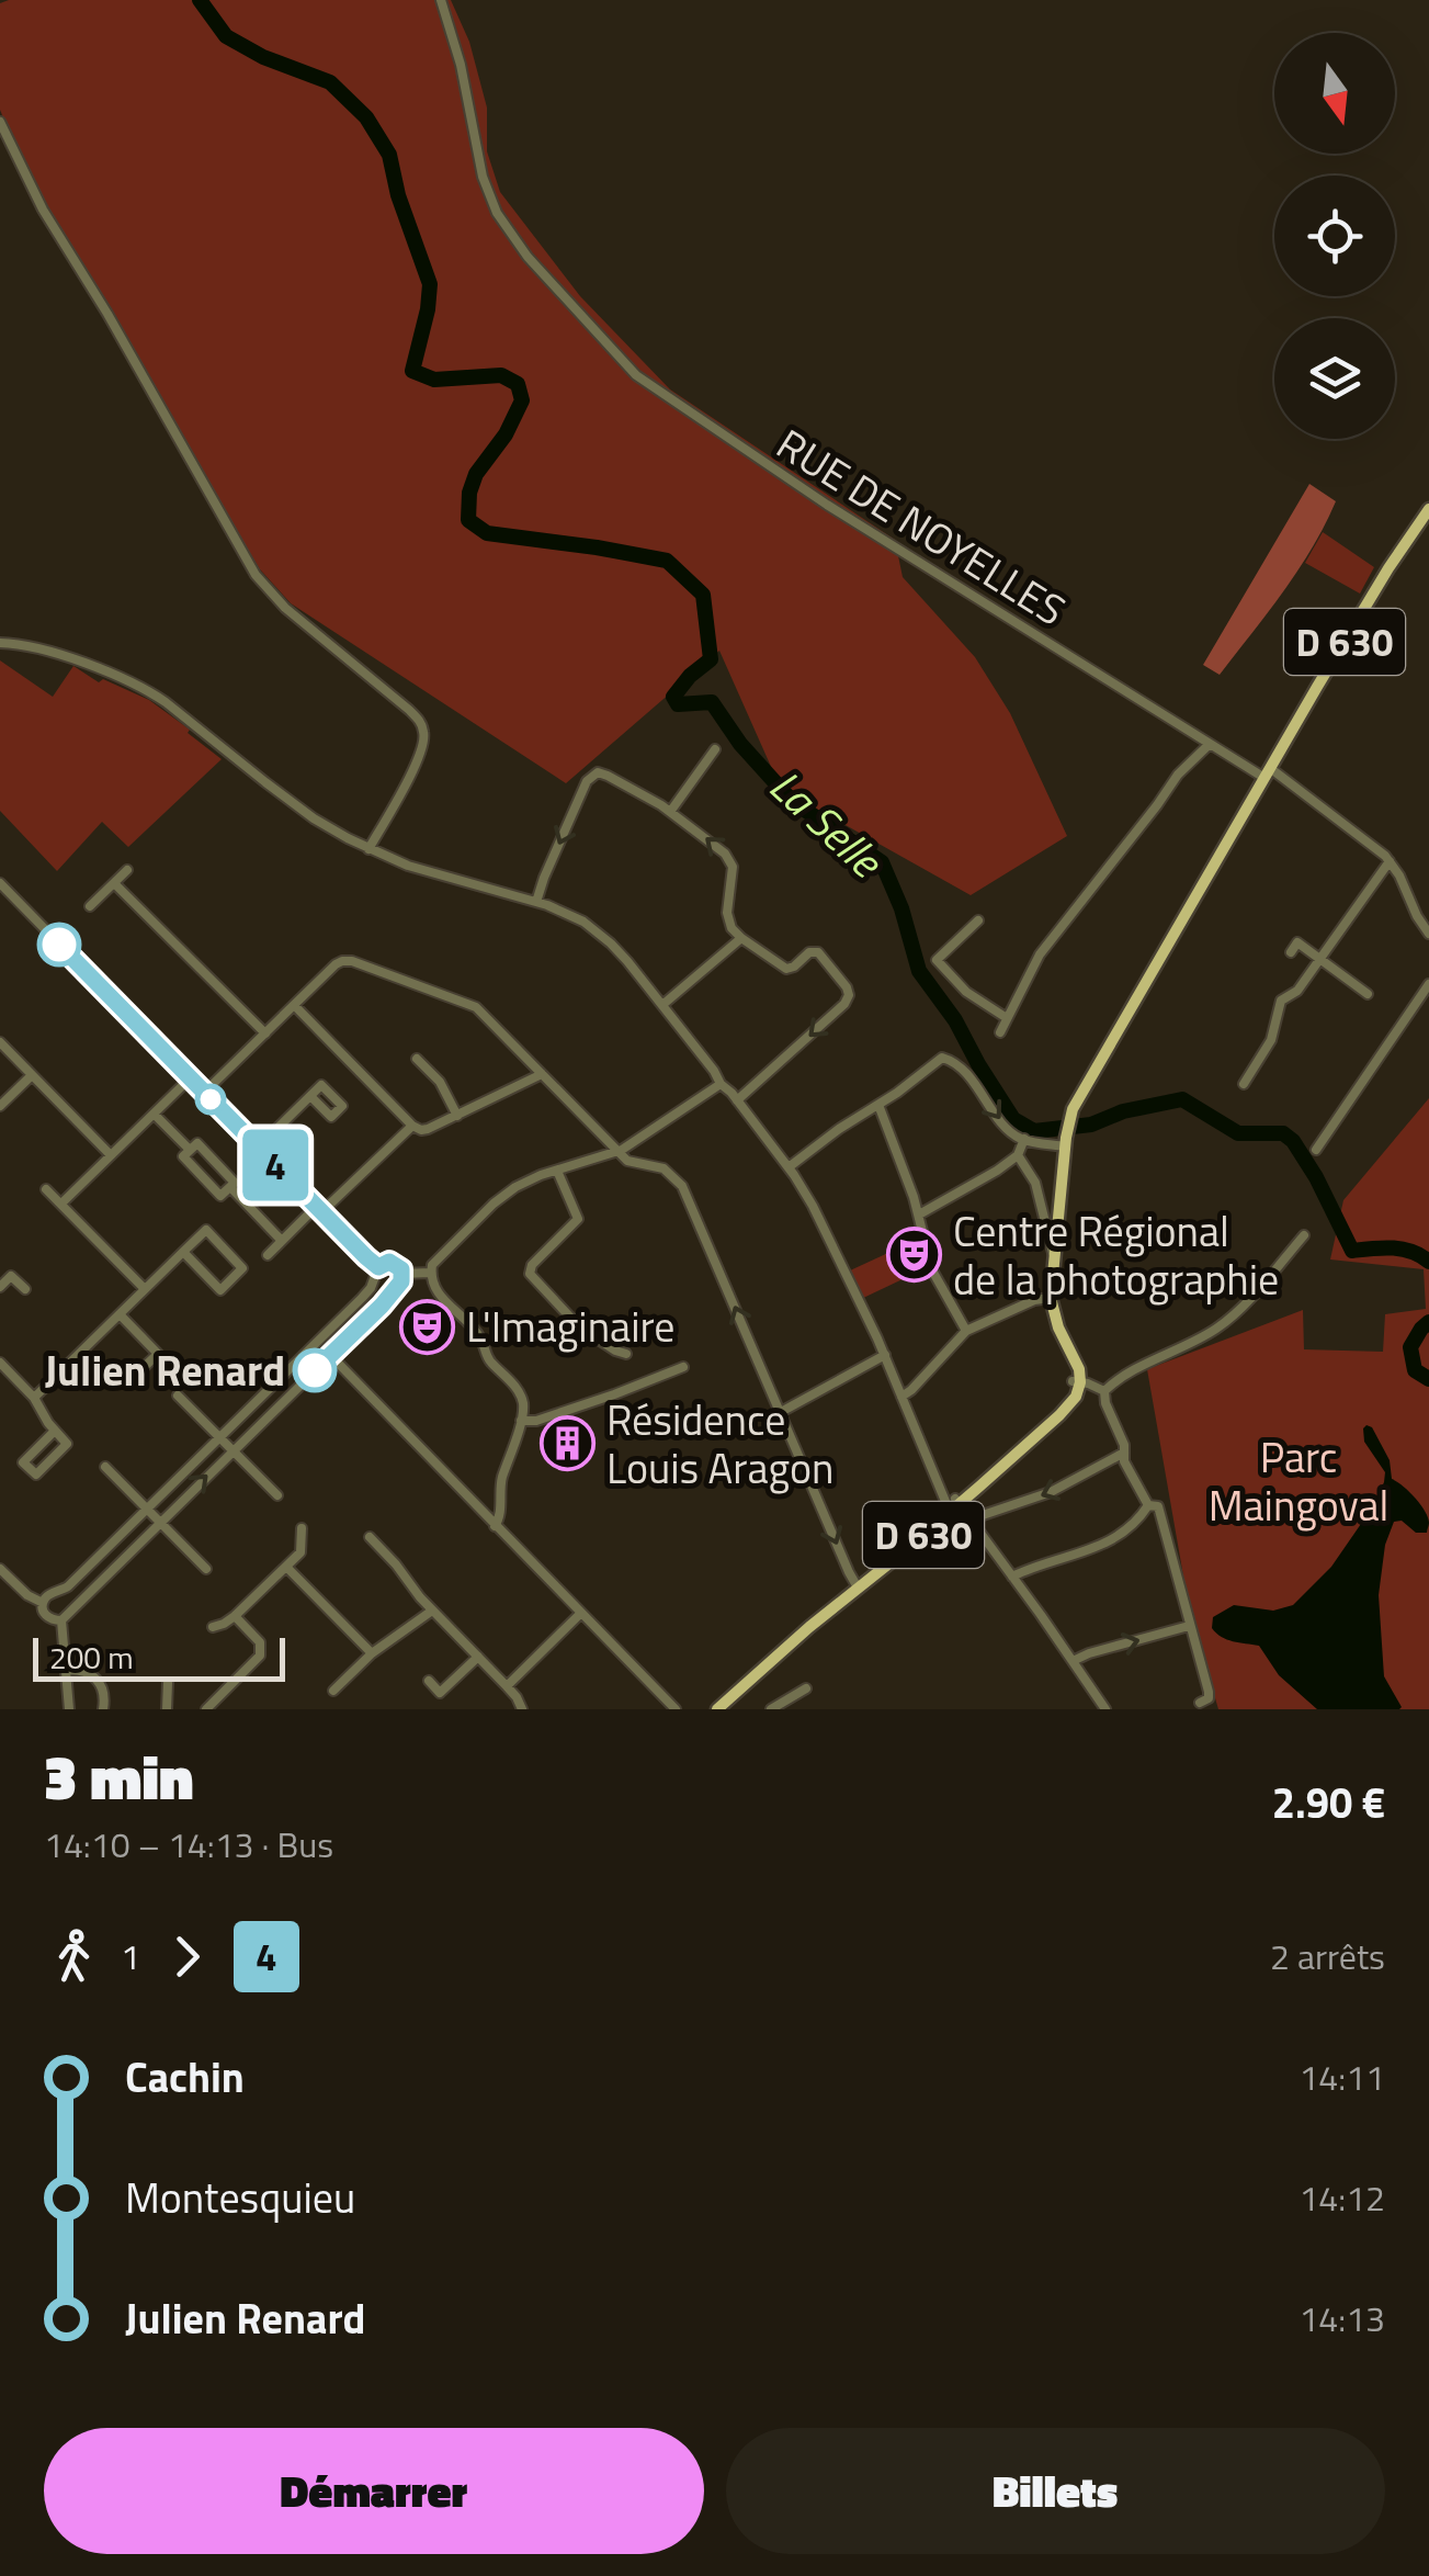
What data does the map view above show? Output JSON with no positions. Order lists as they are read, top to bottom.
{
  "streets": {
    "main road": ["D 630"],
    "street": ["RUE DE NOYELLES"]
  },
  "crossings": [
    ["RUE DE NOYELLES", "D 630"]
  ],
  "water": ["La Selle"],
  "parks": ["Parc Maingoval"],
  "places": {
    "theatre": ["Centre Régional de la photographie", "L'Imaginaire"],
    "other": ["Julien Renard"],
    "building": ["Résidence Louis Aragon"]
  },
  "lines": ["bus line 4"],
  "scale_bar": "200 m",
  "north": "bottom",
  "page": {
    "on_map": "4",
    "scale": "200 m",
    "heading": ["3 min", "14:10 – 14:13 · Bus", "2.90 €"],
    "legs": ["1", "4", "2 arrêts"],
    "list": [
      {
        "name": "Cachin",
        "value": "14:11"
      },
      {
        "name": "Montesquieu",
        "value": "14:12"
      },
      {
        "name": "Julien Renard",
        "value": "14:13"
      }
    ],
    "buttons": ["Démarrer", "Billets"]
  }
}
